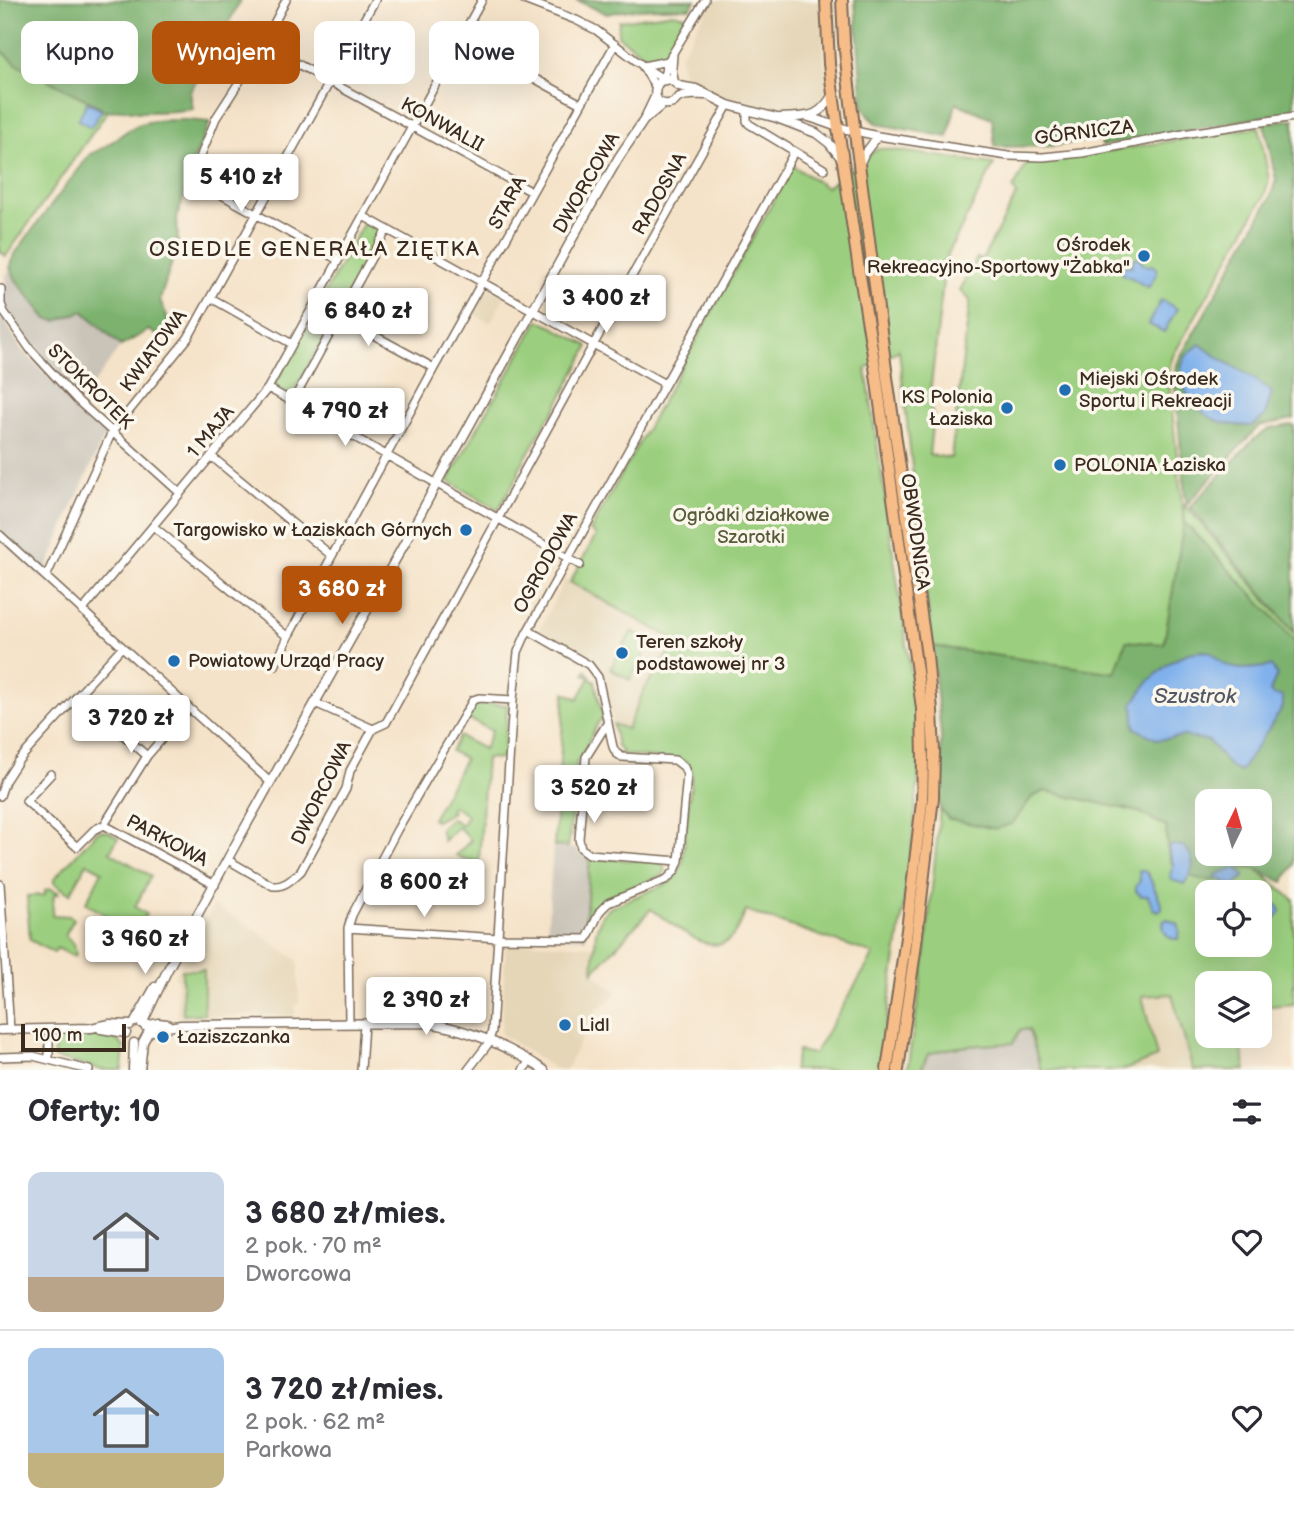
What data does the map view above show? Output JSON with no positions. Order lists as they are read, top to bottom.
{
  "streets": {
    "main road": ["OBWODNICA"],
    "street": [
      "KONWALII",
      "GÓRNICZA",
      "DWORCOWA",
      "RADOSNA",
      "STARA",
      "KWIATOWA",
      "STOKROTEK",
      "1 MAJA",
      "OGRODOWA",
      "PARKOWA"
    ]
  },
  "crossings": [
    ["KONWALII", "STARA"],
    ["KONWALII", "1 MAJA"],
    ["GÓRNICZA", "OBWODNICA"],
    ["DWORCOWA", "RADOSNA"],
    ["DWORCOWA", "PARKOWA"],
    ["KWIATOWA", "STOKROTEK"],
    ["STOKROTEK", "1 MAJA"]
  ],
  "districts": ["OSIEDLE GENERAŁA ZIĘTKA"],
  "water": ["Szustrok"],
  "parks": ["Ogródki działkowe Szarotki"],
  "places": [
    "Ośrodek Rekreacyjno-Sportowy \"Żabka\"",
    "Miejski Ośrodek Sportu i Rekreacji",
    "KS Polonia Łaziska",
    "POLONIA Łaziska",
    "Targowisko w Łaziskach Górnych",
    "Teren szkoły podstawowej nr 3",
    "Powiatowy Urząd Pracy",
    "Lidl",
    "Łaziszczanka"
  ],
  "scale_bar": "100 m",
  "north": "top",
  "page": {
    "chip": [
      "Kupno",
      "Wynajem",
      "Filtry",
      "Nowe"
    ],
    "price": [
      "5 410 zł",
      "3 400 zł",
      "6 840 zł",
      "4 790 zł",
      "3 680 zł",
      "3 720 zł",
      "3 520 zł",
      "8 600 zł",
      "3 960 zł",
      "2 390 zł"
    ],
    "scale": "100 m",
    "heading": "Oferty: 10",
    "list": [
      {
        "name": "3 680 zł/mies.",
        "note": "2 pok. · 70 m² · Dworcowa"
      },
      {
        "name": "3 720 zł/mies.",
        "note": "2 pok. · 62 m² · Parkowa"
      }
    ]
  }
}
